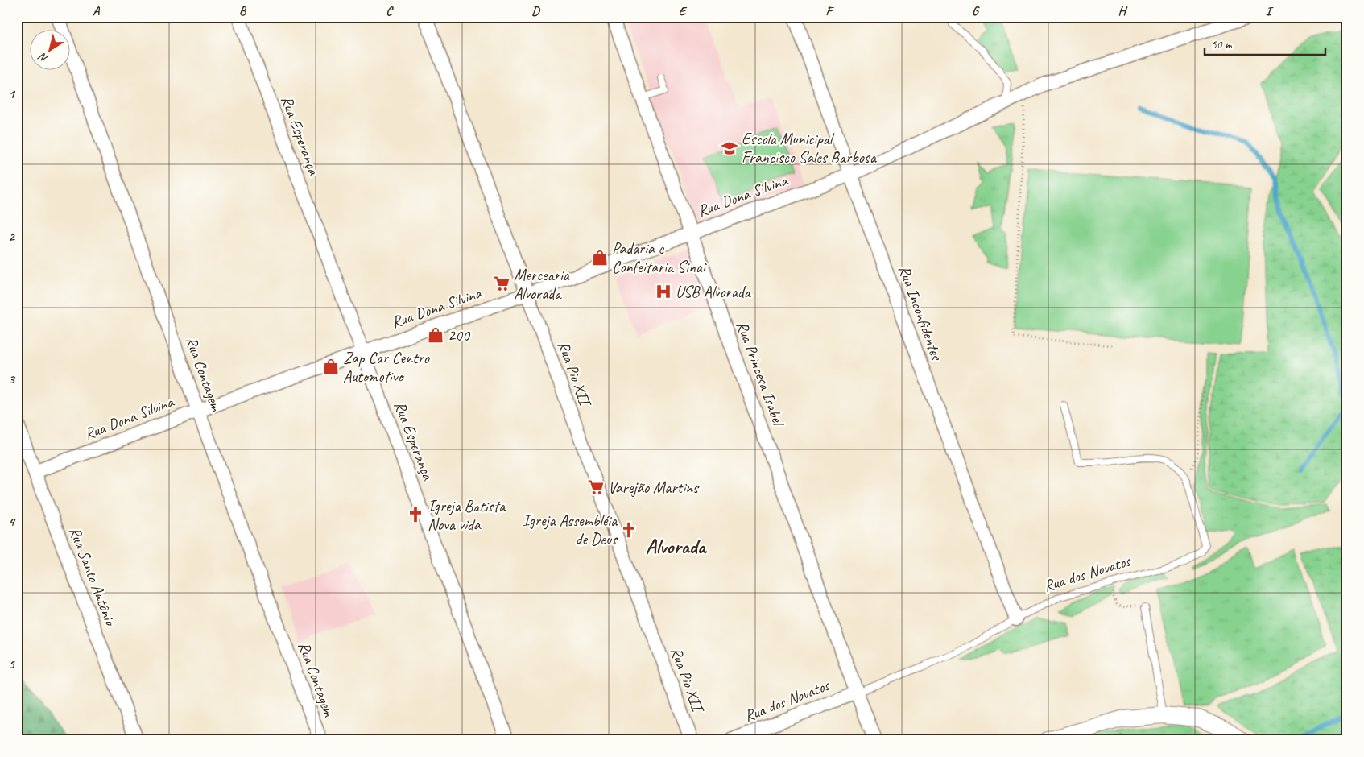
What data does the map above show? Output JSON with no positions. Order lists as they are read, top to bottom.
{
  "streets": {
    "street": [
      "Rua Esperança",
      "Rua Dona Silvina",
      "Rua Inconfidentes",
      "Rua Pio XII",
      "Rua Princesa Isabel",
      "Rua Contagem",
      "Rua dos Novatos",
      "Rua Santo Antônio"
    ]
  },
  "crossings": [
    ["Rua Esperança", "Rua Dona Silvina"],
    ["Rua Dona Silvina", "Rua Inconfidentes"],
    ["Rua Dona Silvina", "Rua Pio XII"],
    ["Rua Dona Silvina", "Rua Princesa Isabel"],
    ["Rua Dona Silvina", "Rua Contagem"],
    ["Rua Dona Silvina", "Rua Santo Antônio"],
    ["Rua Inconfidentes", "Rua dos Novatos"],
    ["Rua Princesa Isabel", "Rua dos Novatos"]
  ],
  "districts": ["Alvorada"],
  "places": {
    "school or university": ["Escola Municipal Francisco Sales Barbosa"],
    "shop": ["Padaria e Confeitaria Sinai", "200", "Zap Car Centro Automotivo"],
    "supermarket": ["Mercearia Alvorada", "Varejão Martins"],
    "hospital": ["USB Alvorada"],
    "church": ["Igreja Batista Nova vida", "Igreja Assembléia de Deus"]
  },
  "scale_bar": "50 m",
  "north": "bottom left",
  "grid": {
    "columns": [
      "A",
      "B",
      "C",
      "D",
      "E",
      "F",
      "G",
      "H",
      "I"
    ],
    "rows": [
      "1",
      "2",
      "3",
      "4",
      "5"
    ]
  }
}
